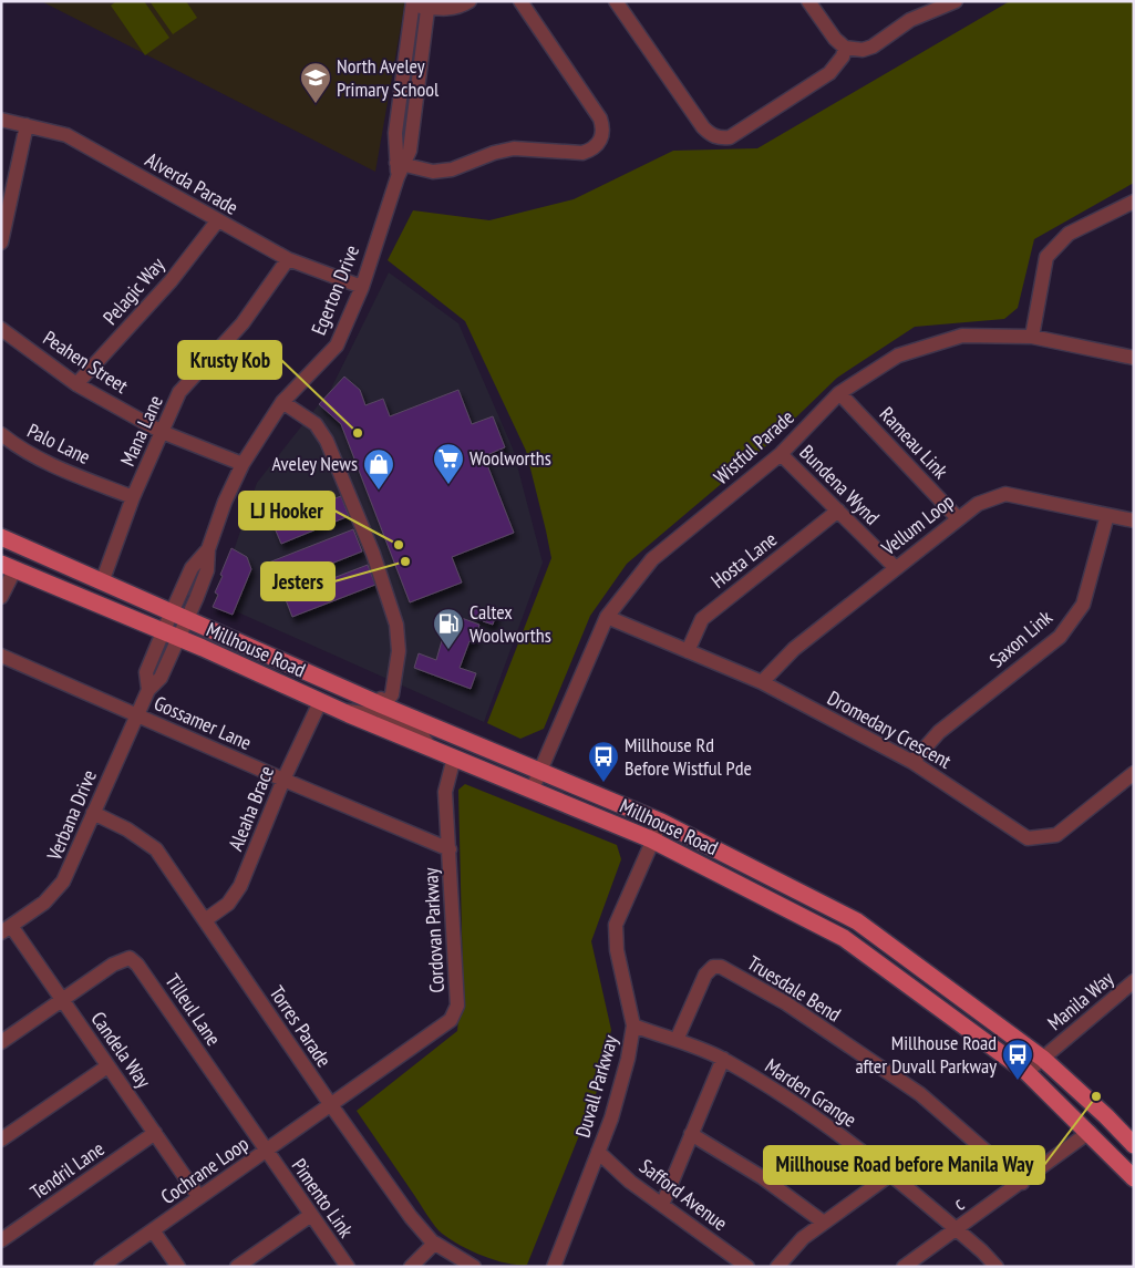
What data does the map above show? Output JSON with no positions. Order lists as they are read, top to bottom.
{
  "streets": {
    "main road": ["Millhouse Road"],
    "street": [
      "Alverda Parade",
      "Egerton Drive",
      "Pelagic Way",
      "Peahen Street",
      "Mana Lane",
      "Rameau Link",
      "Palo Lane",
      "Wistful Parade",
      "Bundena Wynd",
      "Vellum Loop",
      "Hosta Lane",
      "Saxon Link",
      "Gossamer Lane",
      "Dromedary Crescent",
      "Aleaha Brace",
      "Verbana Drive",
      "Cordovan Parkway",
      "Truesdale Bend",
      "Manila Way",
      "Tilleul Lane",
      "Torres Parade",
      "Candela Way",
      "Duvall Parkway",
      "Marden Grange",
      "Tendril Lane",
      "Cochrane Loop",
      "Safford Avenue",
      "Pimento Link",
      "c"
    ]
  },
  "crossings": [
    ["Alverda Parade", "Egerton Drive"],
    ["Alverda Parade", "Pelagic Way"],
    ["Alverda Parade", "Mana Lane"],
    ["Egerton Drive", "Peahen Street"],
    ["Egerton Drive", "Millhouse Road"],
    ["Egerton Drive", "Verbana Drive"],
    ["Pelagic Way", "Peahen Street"],
    ["Peahen Street", "Mana Lane"],
    ["Mana Lane", "Palo Lane"],
    ["Mana Lane", "Millhouse Road"],
    ["Rameau Link", "Wistful Parade"],
    ["Rameau Link", "Vellum Loop"],
    ["Wistful Parade", "Bundena Wynd"],
    ["Wistful Parade", "Millhouse Road"],
    ["Wistful Parade", "Dromedary Crescent"],
    ["Bundena Wynd", "Vellum Loop"],
    ["Bundena Wynd", "Hosta Lane"],
    ["Vellum Loop", "Saxon Link"],
    ["Vellum Loop", "Dromedary Crescent"],
    ["Hosta Lane", "Dromedary Crescent"],
    ["Saxon Link", "Dromedary Crescent"],
    ["Millhouse Road", "Aleaha Brace"],
    ["Millhouse Road", "Verbana Drive"],
    ["Millhouse Road", "Cordovan Parkway"],
    ["Millhouse Road", "Manila Way"],
    ["Millhouse Road", "Duvall Parkway"],
    ["Millhouse Road", "c"],
    ["Gossamer Lane", "Aleaha Brace"],
    ["Gossamer Lane", "Verbana Drive"],
    ["Gossamer Lane", "Cordovan Parkway"],
    ["Aleaha Brace", "Torres Parade"],
    ["Verbana Drive", "Torres Parade"],
    ["Verbana Drive", "Candela Way"],
    ["Cordovan Parkway", "Torres Parade"],
    ["Cordovan Parkway", "Cochrane Loop"],
    ["Truesdale Bend", "Marden Grange"],
    ["Truesdale Bend", "c"],
    ["Tilleul Lane", "Candela Way"],
    ["Tilleul Lane", "Cochrane Loop"],
    ["Tilleul Lane", "Pimento Link"],
    ["Torres Parade", "Cochrane Loop"],
    ["Candela Way", "Tendril Lane"],
    ["Candela Way", "Cochrane Loop"],
    ["Duvall Parkway", "Marden Grange"],
    ["Duvall Parkway", "Safford Avenue"],
    ["Marden Grange", "c"],
    ["Cochrane Loop", "Pimento Link"]
  ],
  "places": {
    "school or university": ["North Aveley Primary School"],
    "other": [
      "Krusty Kob",
      "LJ Hooker",
      "Jesters",
      "Millhouse Road before Manila Way"
    ],
    "supermarket": ["Woolworths"],
    "shop": ["Aveley News"],
    "fuel station": ["Caltex Woolworths"],
    "bus stop": ["Millhouse Rd Before Wistful Pde", "Millhouse Road after Duvall Parkway"]
  }
}
